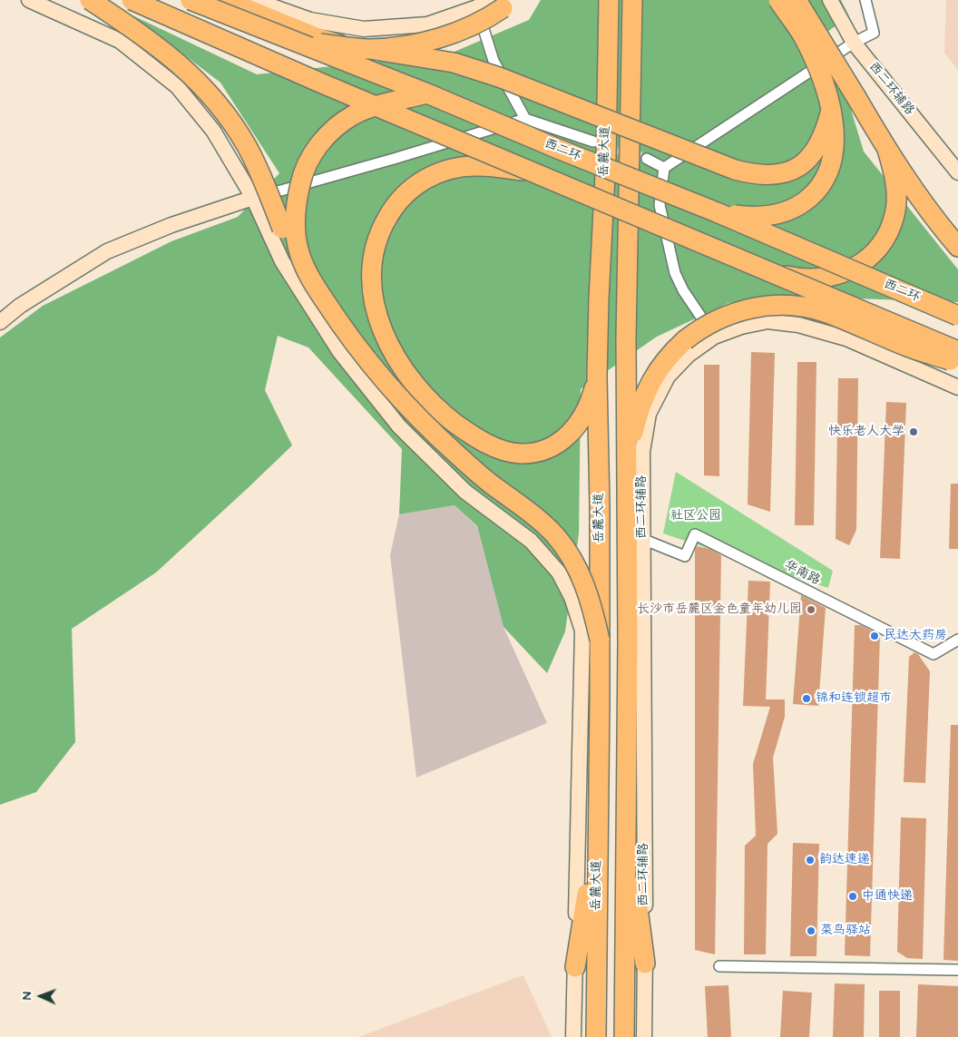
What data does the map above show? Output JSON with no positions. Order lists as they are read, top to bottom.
{
  "streets": {
    "highway": ["西二环", "岳麓大道"],
    "street": ["西二环辅路", "华南路"]
  },
  "crossings": [
    ["西二环辅路", "华南路"]
  ],
  "parks": ["社区公园"],
  "places": [
    "快乐老人大学",
    "长沙市岳麓区金色童年幼儿园",
    "民达大药房",
    "锦和连锁超市",
    "韵达速递",
    "中通快递",
    "菜鸟驿站"
  ],
  "north": "left"
}
